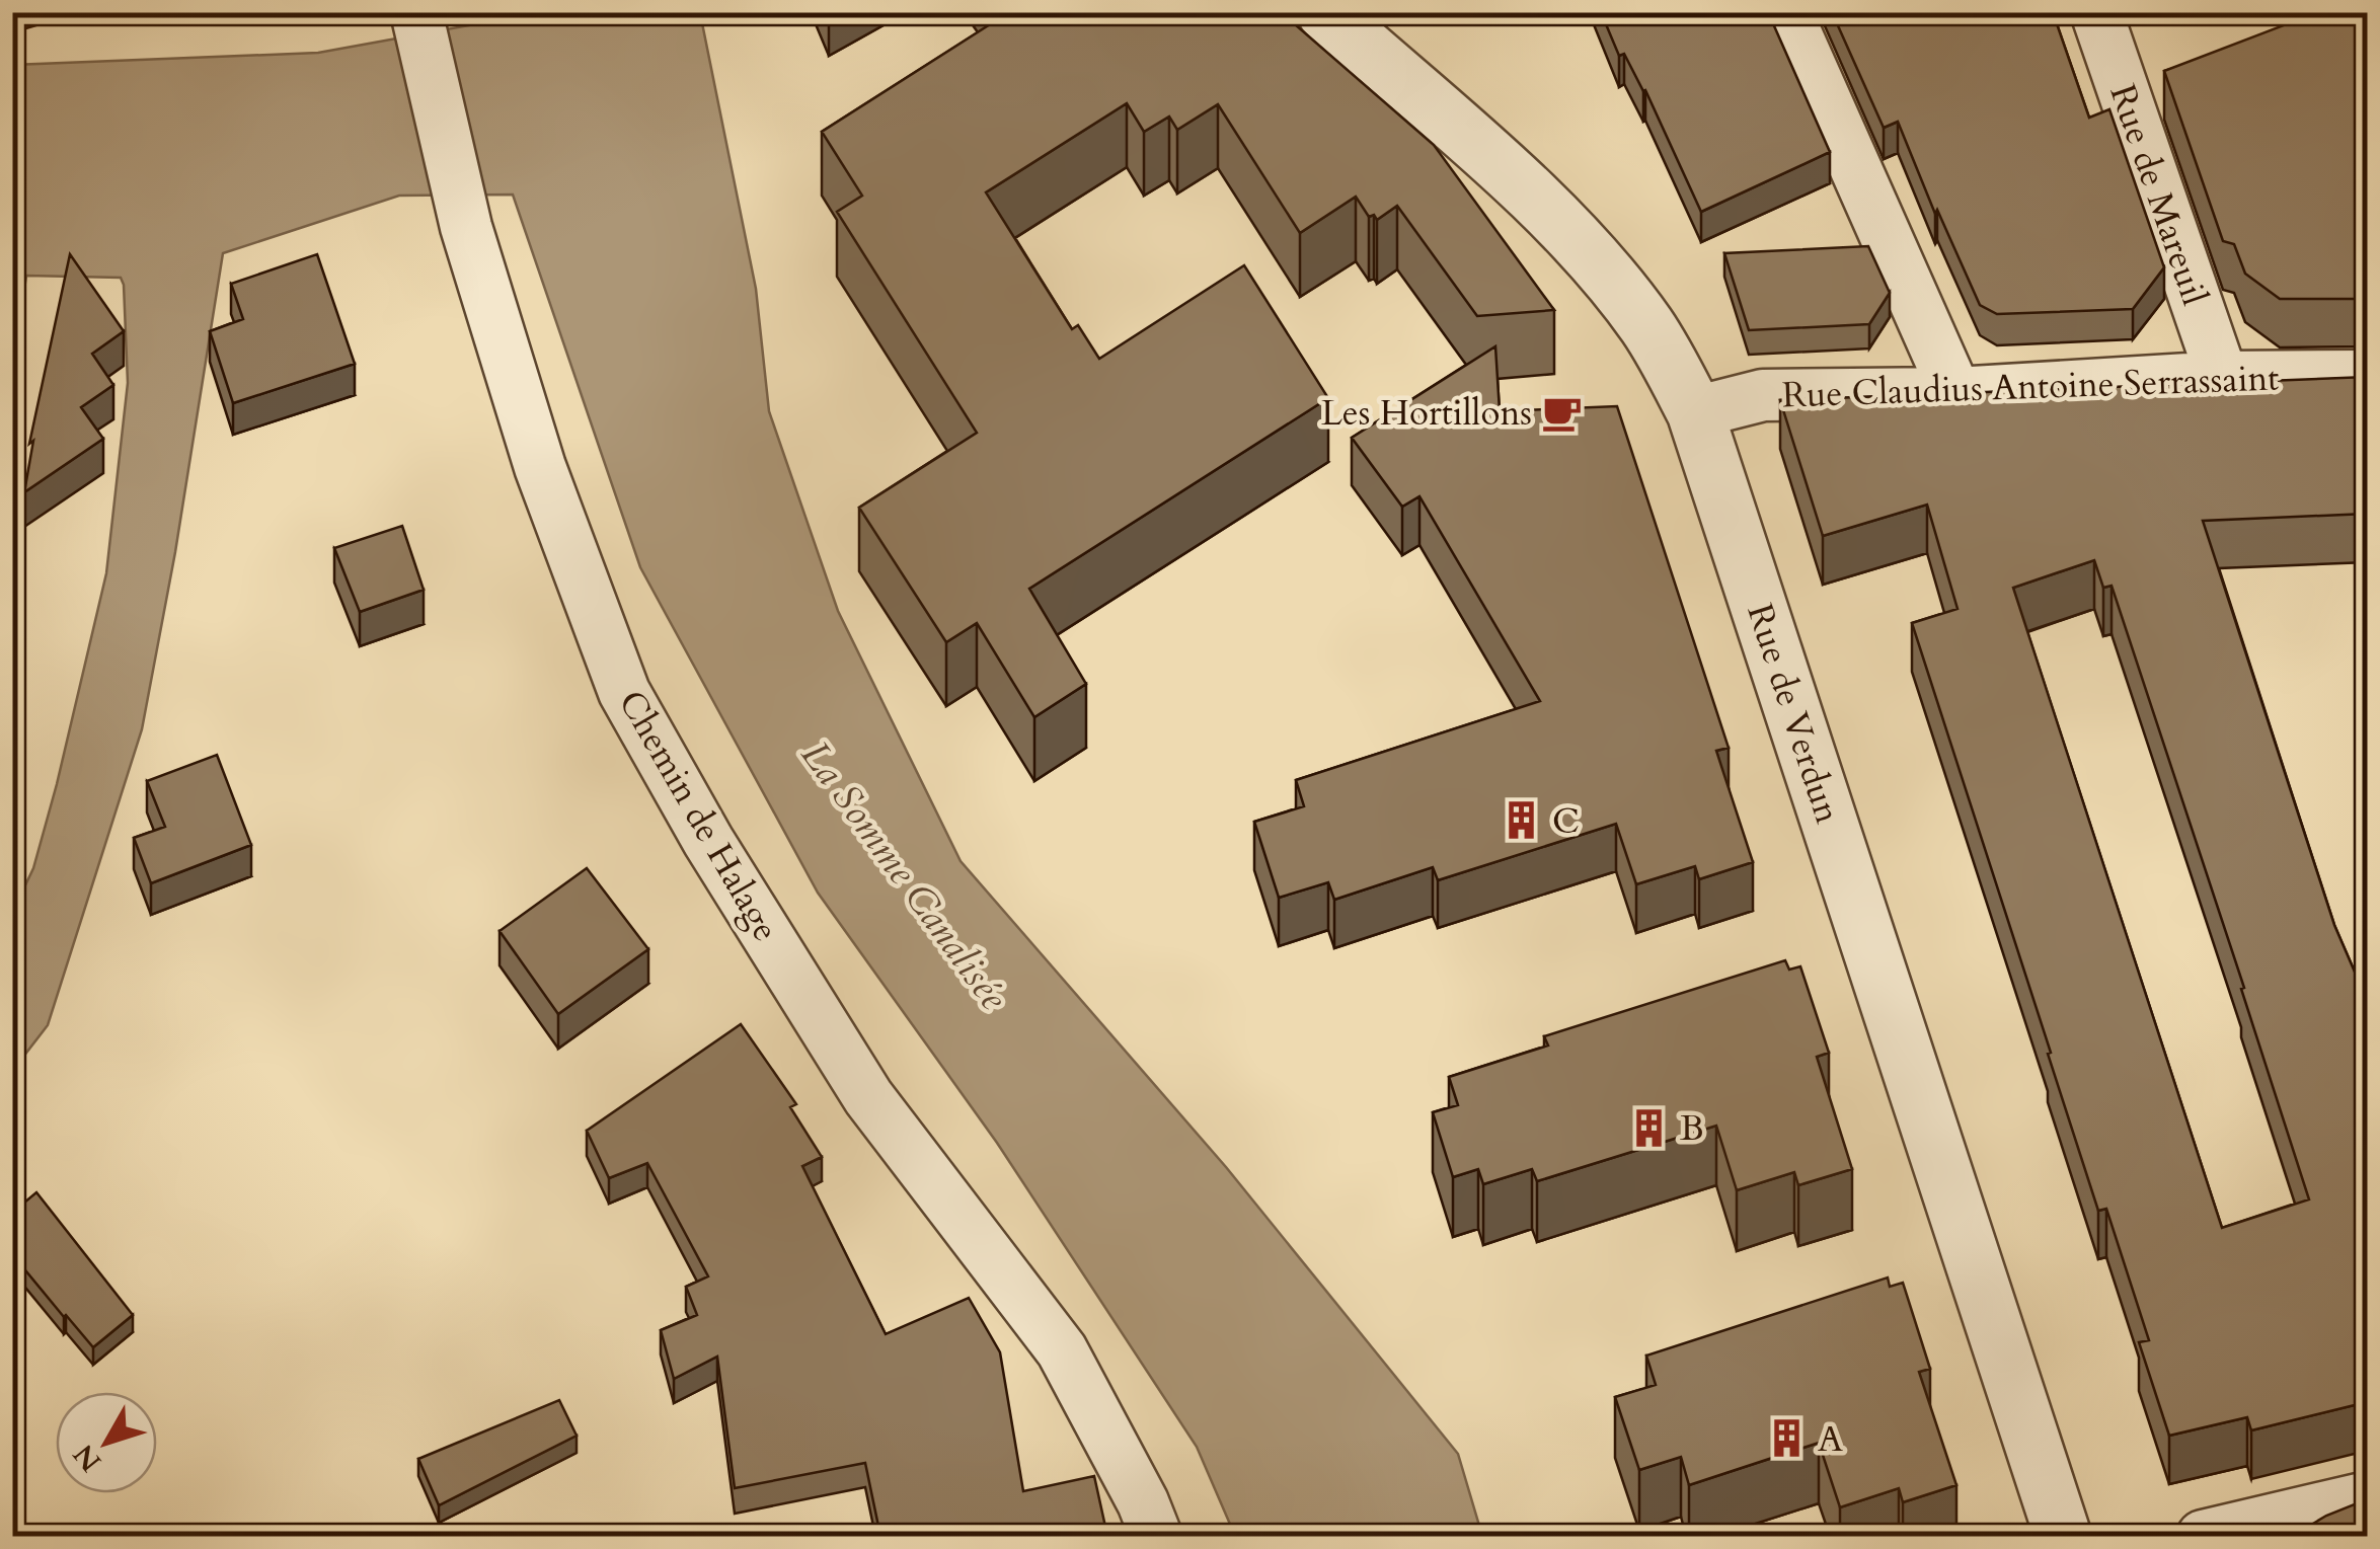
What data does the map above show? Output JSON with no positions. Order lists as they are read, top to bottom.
{
  "streets": {
    "street": [
      "Rue de Mareuil",
      "Rue Claudius Antoine Serrassaint",
      "Rue de Verdun",
      "Chemin de Halage"
    ]
  },
  "crossings": [
    ["Rue de Mareuil", "Rue Claudius Antoine Serrassaint"],
    ["Rue Claudius Antoine Serrassaint", "Rue de Verdun"]
  ],
  "water": ["La Somme Canalisée"],
  "places": {
    "cafe": ["Les Hortillons"],
    "building": ["C", "B", "A"]
  },
  "north": "bottom left"
}
